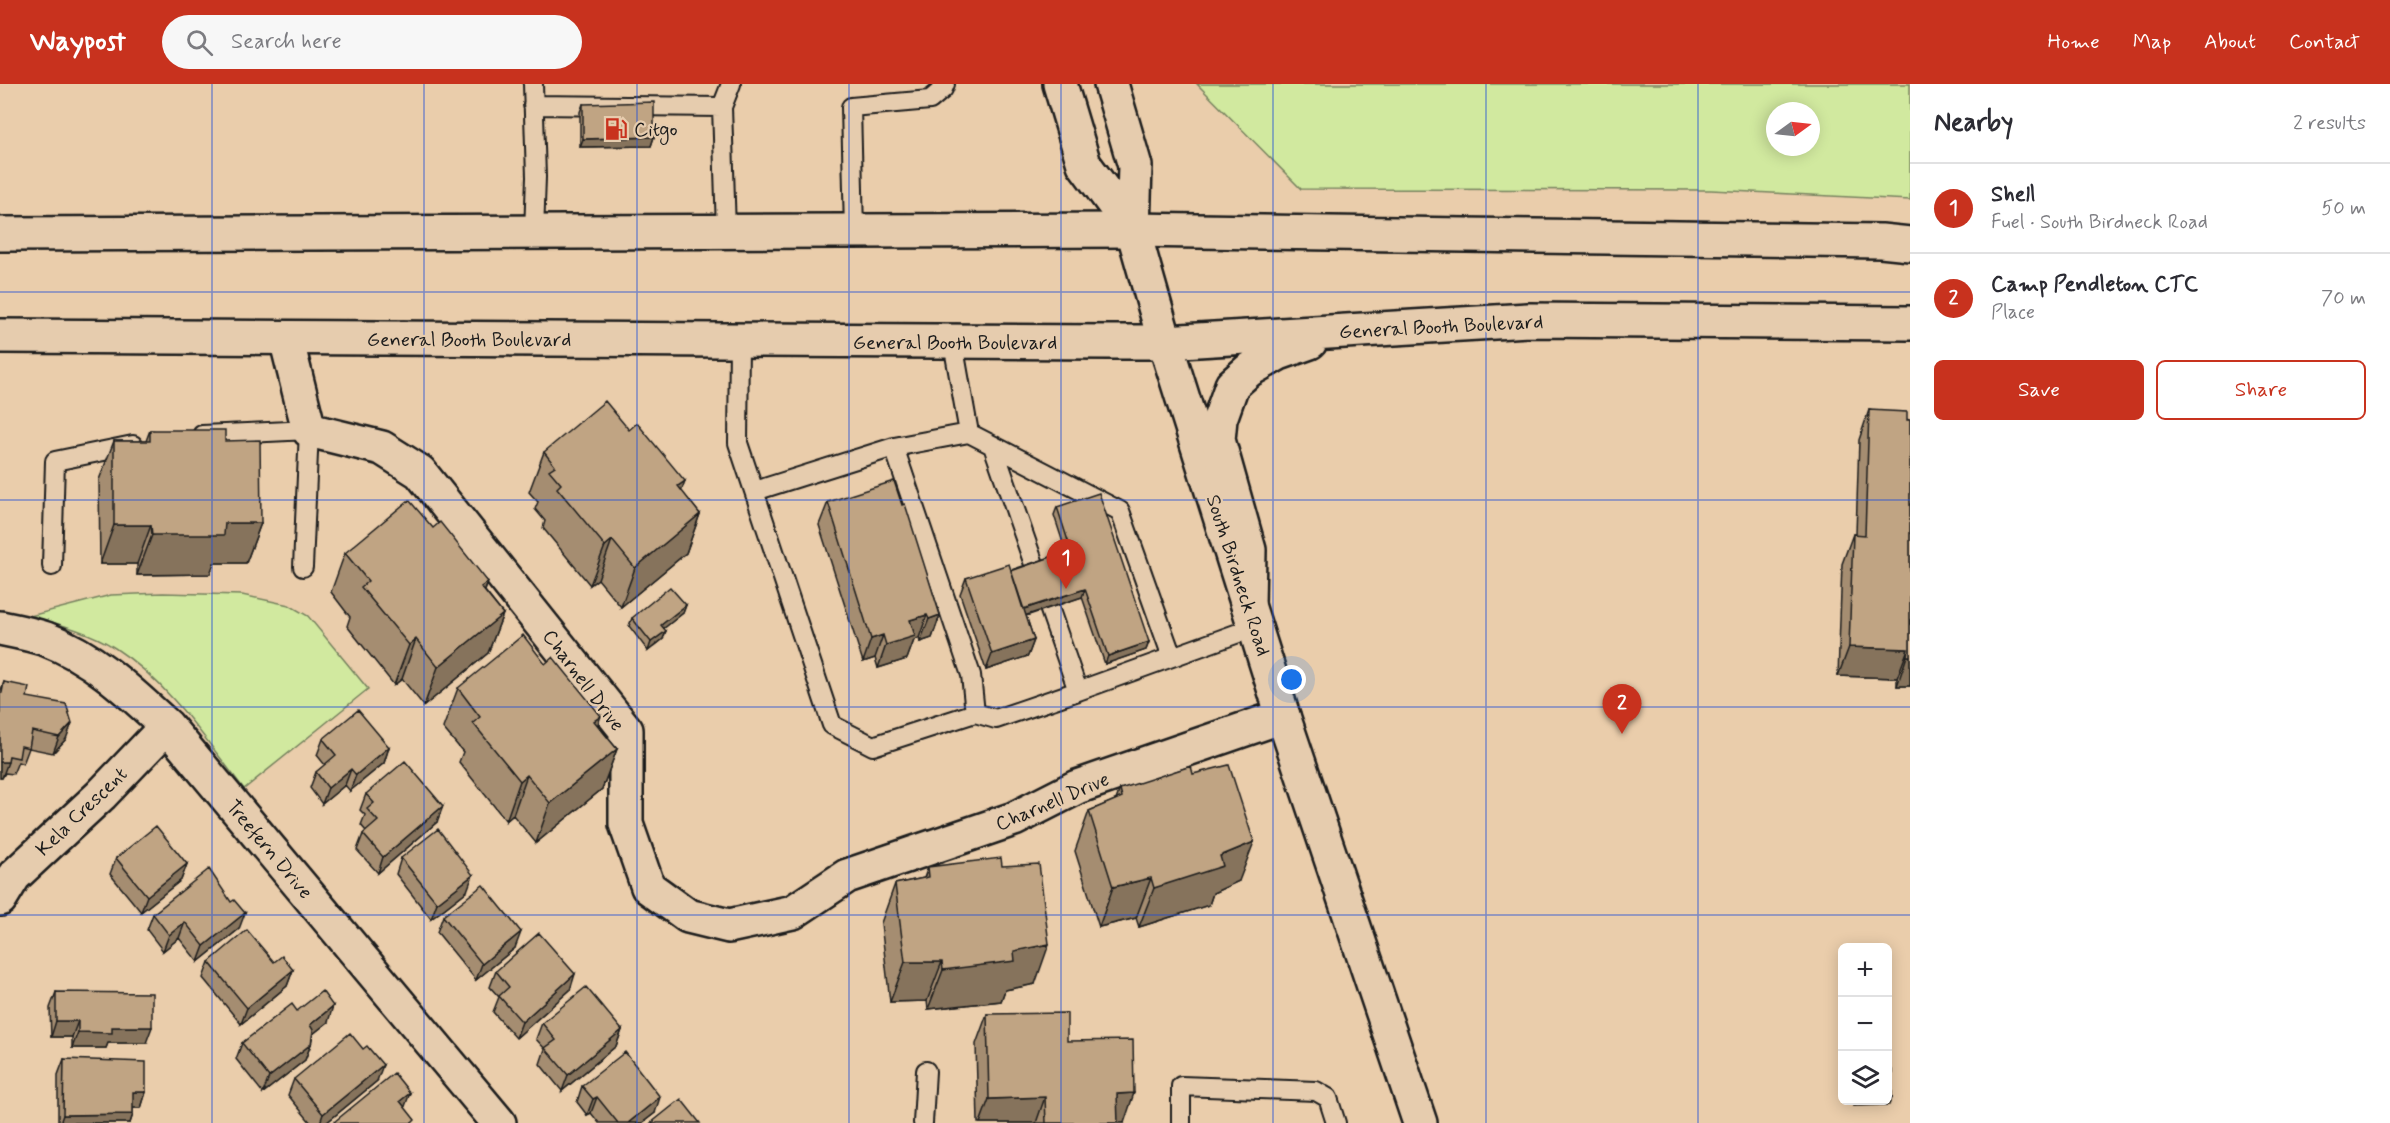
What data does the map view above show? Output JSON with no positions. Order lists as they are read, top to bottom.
{
  "streets": {
    "main road": [
      "General Booth Boulevard",
      "South Birdneck Road",
      "Charnell Drive",
      "Kela Crescent",
      "Treefern Drive"
    ]
  },
  "crossings": [
    ["General Booth Boulevard", "South Birdneck Road"],
    ["South Birdneck Road", "Charnell Drive"],
    ["Kela Crescent", "Treefern Drive"]
  ],
  "places": {
    "fuel station": ["Citgo"]
  },
  "north": "right",
  "page": {
    "header": "Waypost",
    "search": "Search here",
    "nav": [
      "Home",
      "Map",
      "About",
      "Contact"
    ],
    "heading": ["Nearby", "2 results"],
    "list": [
      {
        "mark": "1",
        "name": "Shell",
        "note": "Fuel · South Birdneck Road",
        "value": "50 m"
      },
      {
        "mark": "2",
        "name": "Camp Pendleton CTC",
        "note": "Place",
        "value": "70 m"
      }
    ],
    "buttons": ["Save", "Share"],
    "pins": ["1", "2"],
    "map_buttons": ["+", "−"]
  }
}
